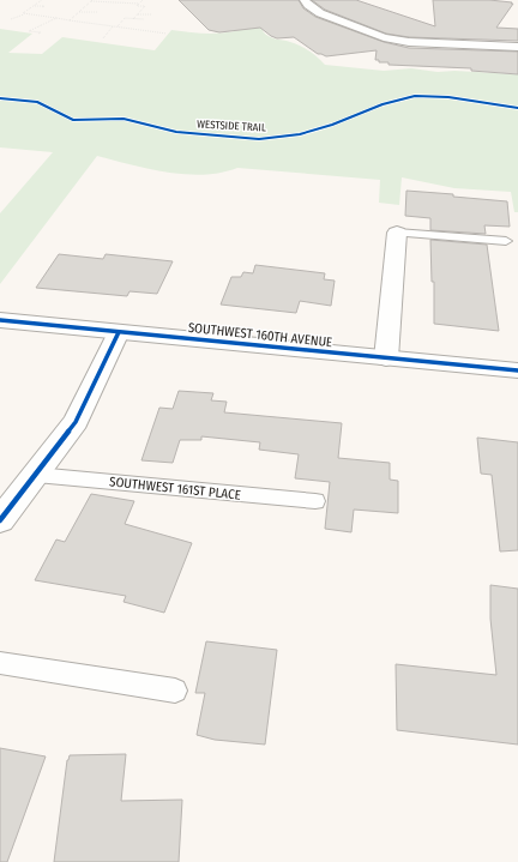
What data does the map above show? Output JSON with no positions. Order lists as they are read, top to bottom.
{
  "streets": {
    "street": ["SOUTHWEST 160TH AVENUE"],
    "lane": ["SOUTHWEST 161ST PLACE"],
    "cycle path": ["WESTSIDE TRAIL"]
  }
}
